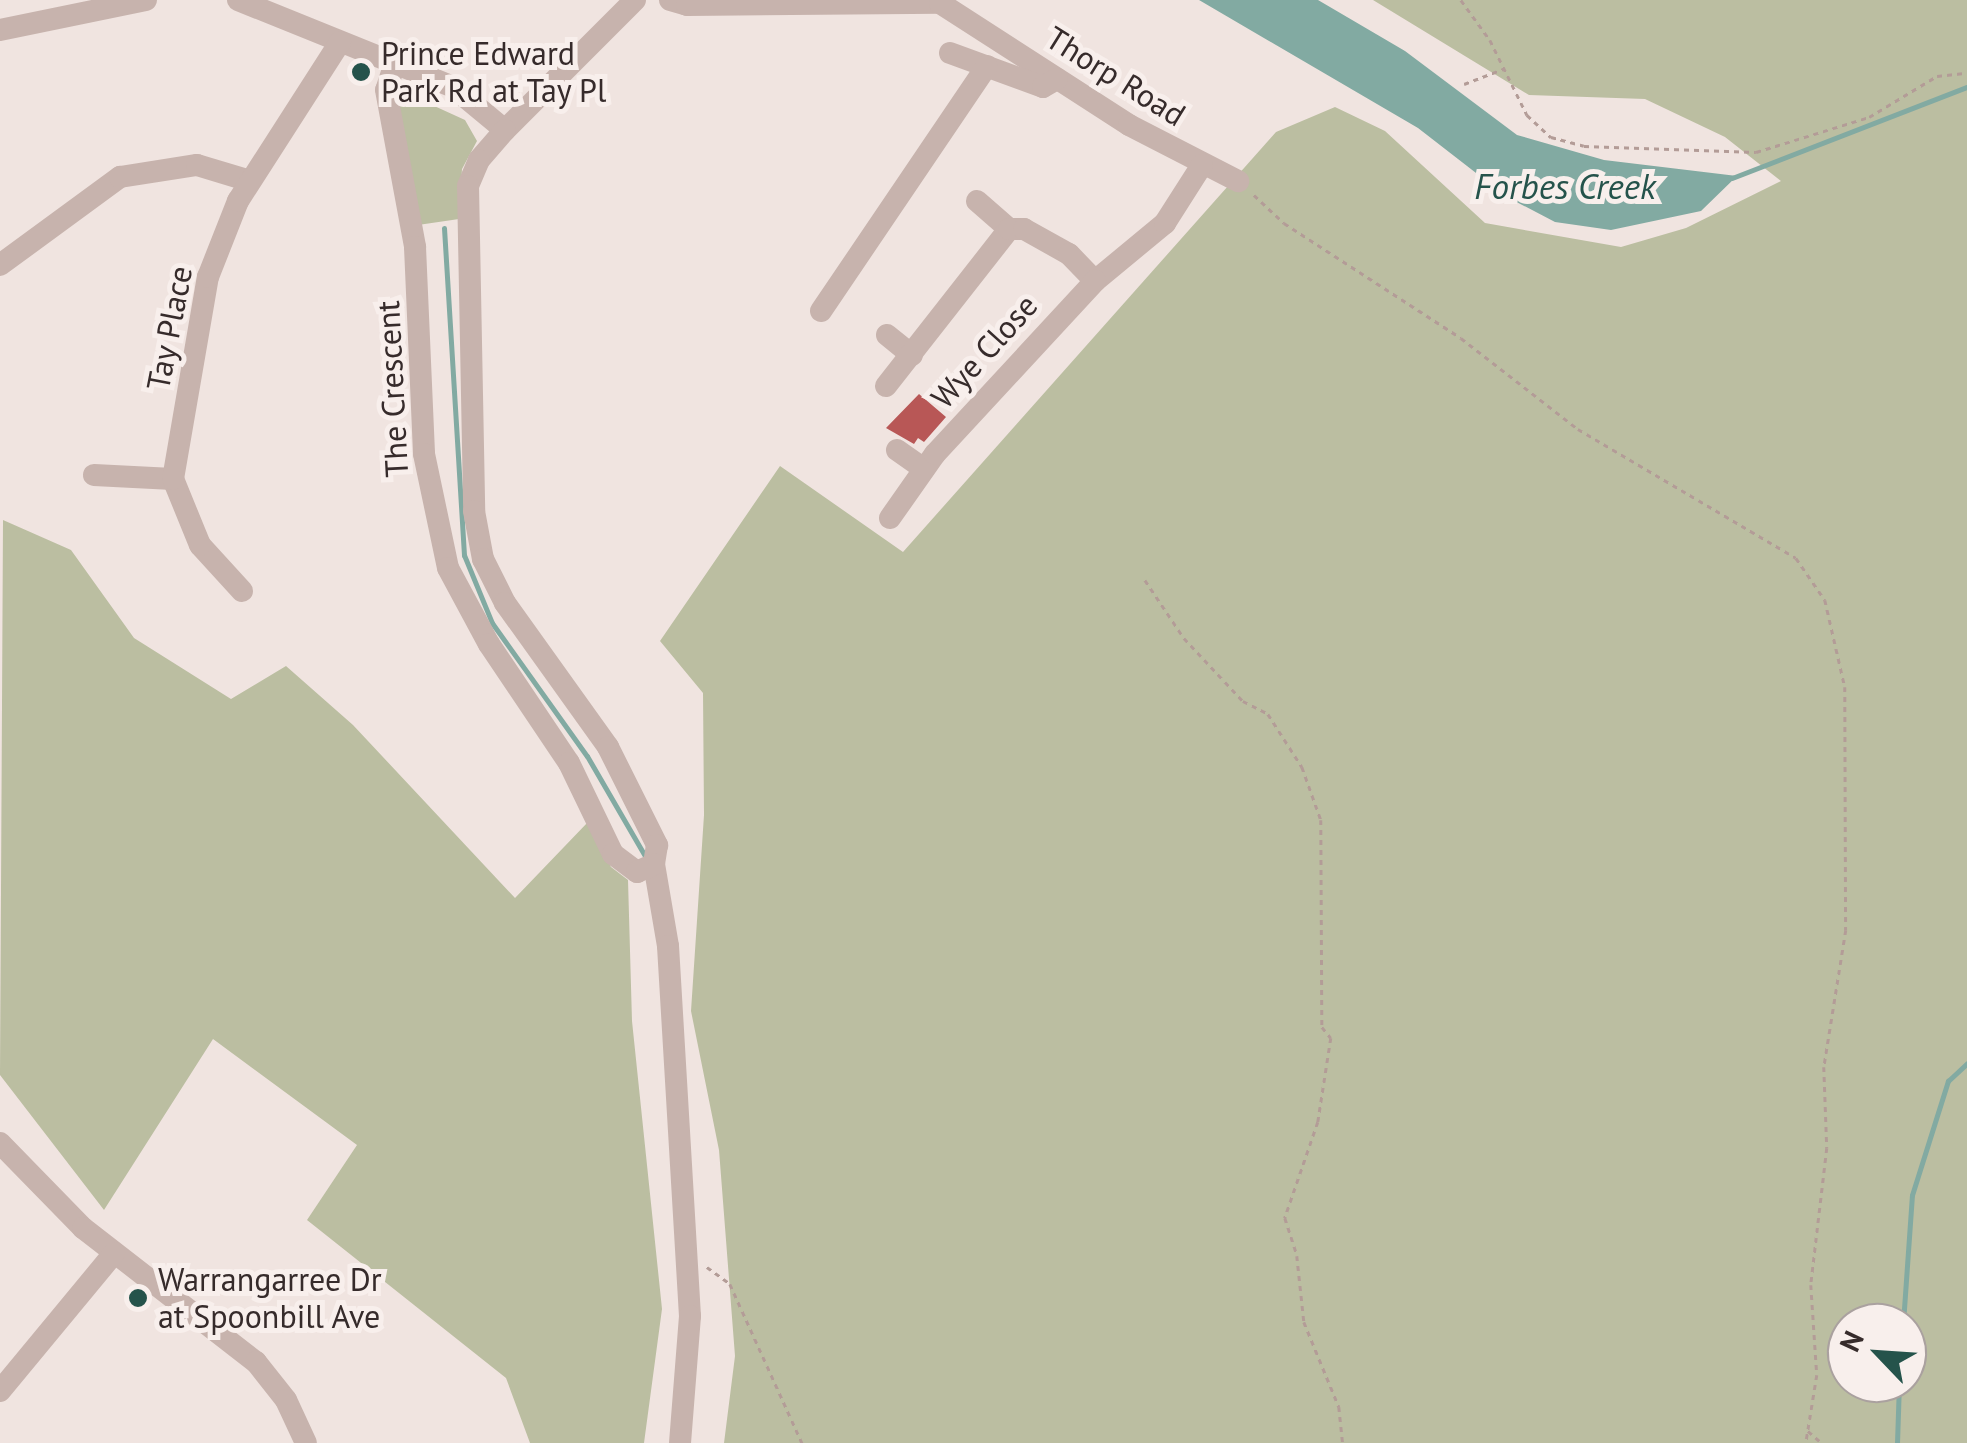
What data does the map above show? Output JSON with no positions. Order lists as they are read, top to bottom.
{
  "streets": {
    "street": [
      "Thorp Road",
      "Tay Place",
      "Wye Close",
      "The Crescent"
    ]
  },
  "crossings": [
    ["Thorp Road", "Wye Close"]
  ],
  "water": ["Forbes Creek"],
  "places": ["Prince Edward Park Rd at Tay Pl", "Warrangarree Dr at Spoonbill Ave"],
  "north": "top left"
}
